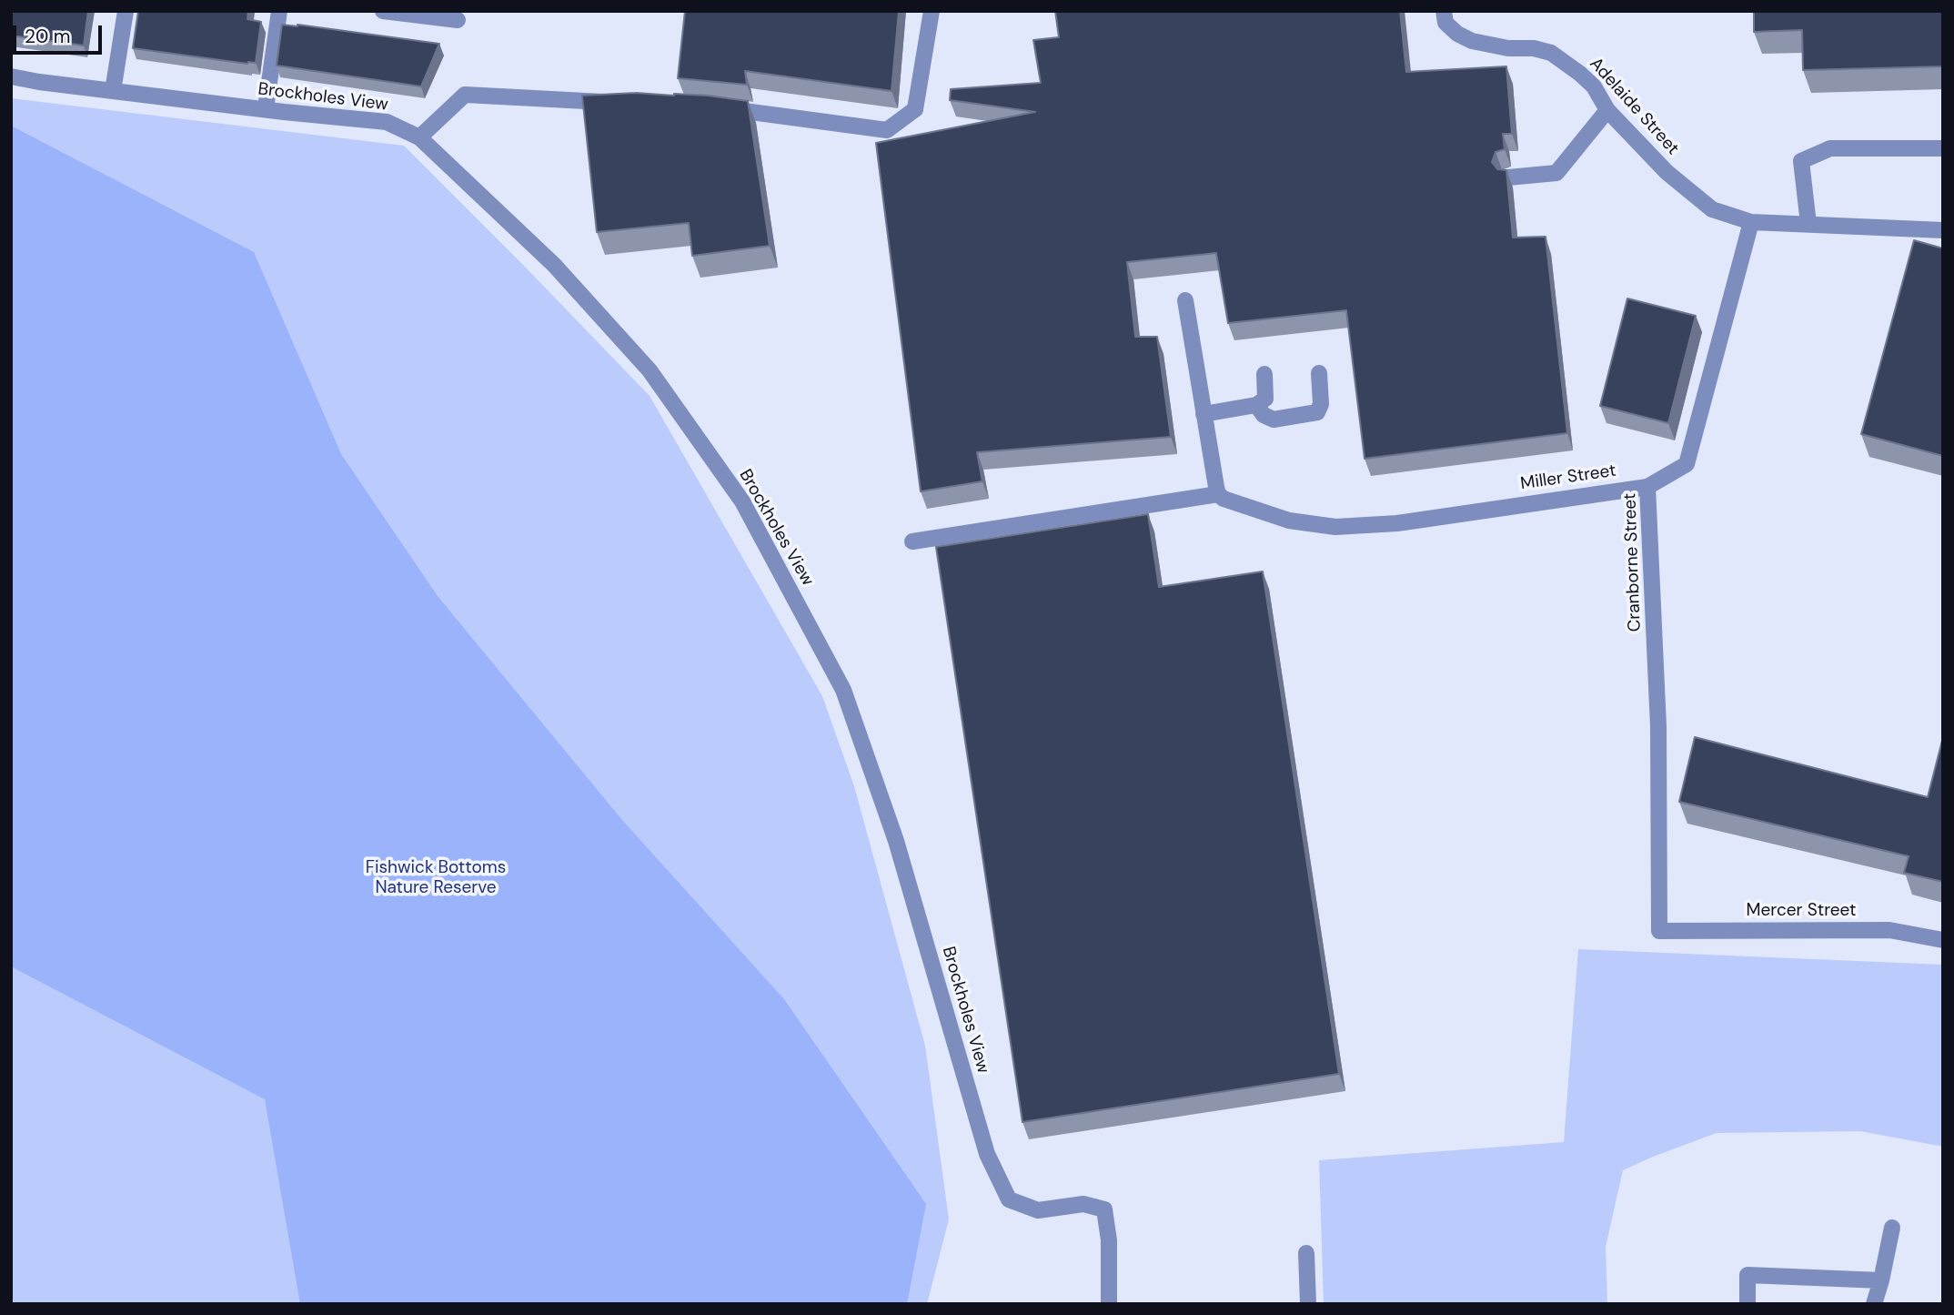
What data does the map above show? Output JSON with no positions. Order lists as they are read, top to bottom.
{
  "streets": {
    "street": [
      "Brockholes View",
      "Adelaide Street",
      "Miller Street",
      "Cranborne Street",
      "Mercer Street"
    ]
  },
  "crossings": [
    ["Adelaide Street", "Cranborne Street"],
    ["Miller Street", "Cranborne Street"],
    ["Cranborne Street", "Mercer Street"]
  ],
  "parks": ["Fishwick Bottoms Nature Reserve"],
  "scale_bar": "20 m"
}
